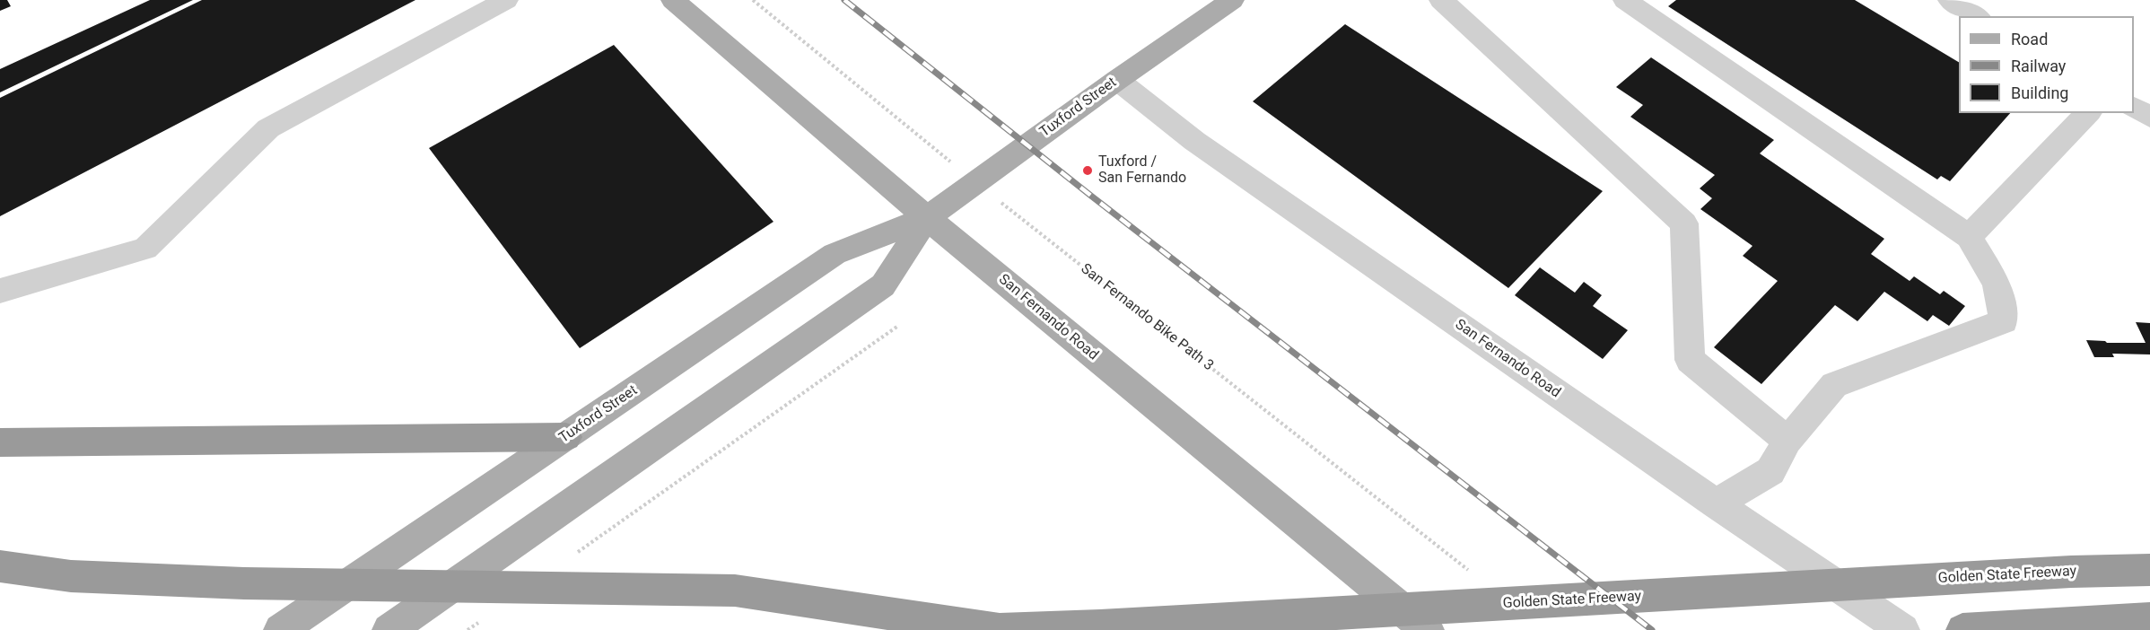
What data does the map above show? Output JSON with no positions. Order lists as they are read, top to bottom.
{
  "streets": {
    "highway": ["Golden State Freeway"],
    "main road": ["Tuxford Street", "San Fernando Road"],
    "path": ["San Fernando Bike Path 3"]
  },
  "crossings": [
    ["Tuxford Street", "San Fernando Road"],
    ["Tuxford Street", "San Fernando Bike Path 3"]
  ],
  "places": ["Tuxford / San Fernando"],
  "legend": ["Road", "Railway", "Building"]
}
